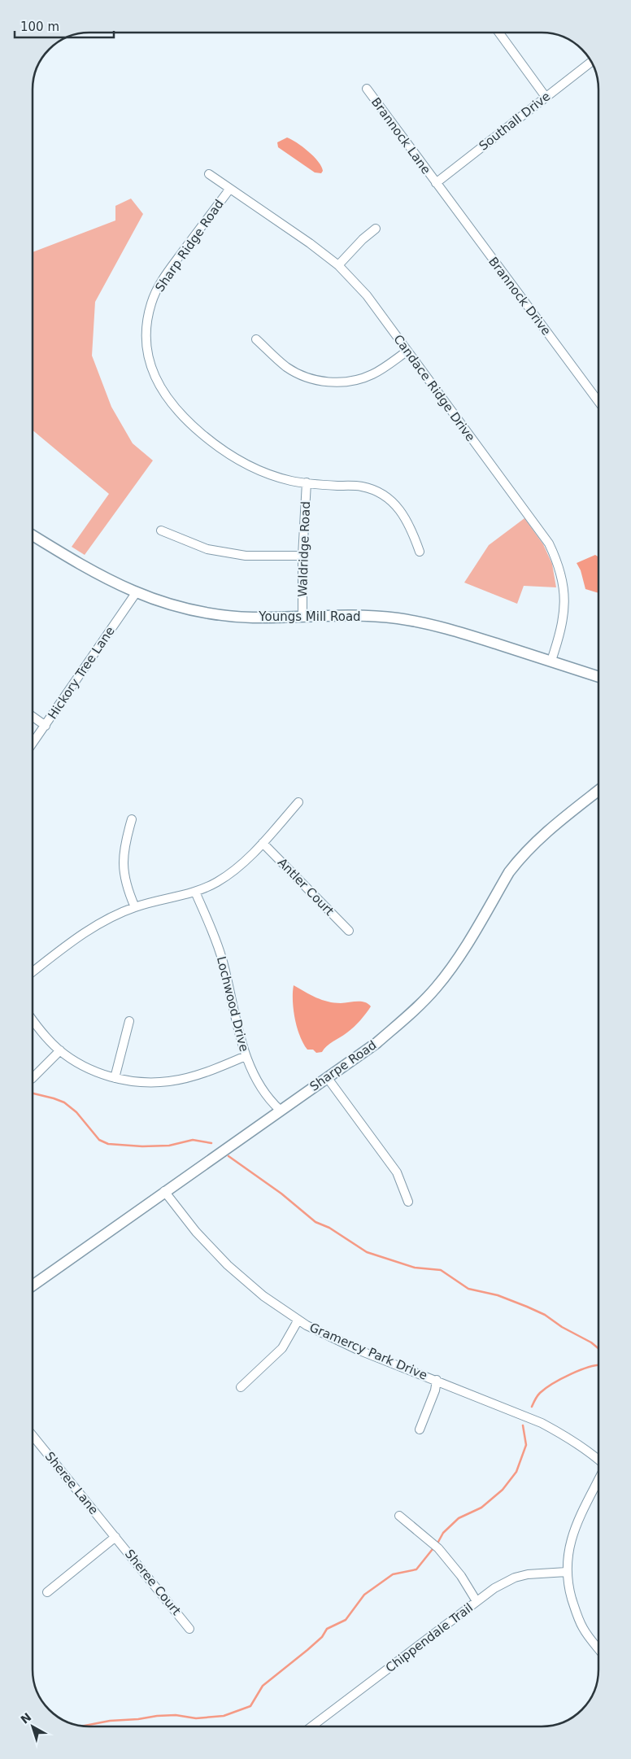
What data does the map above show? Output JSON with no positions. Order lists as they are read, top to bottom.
{
  "streets": {
    "street": [
      "Southall Drive",
      "Brannock Lane",
      "Sharp Ridge Road",
      "Brannock Drive",
      "Candace Ridge Drive",
      "Waldridge Road",
      "Youngs Mill Road",
      "Hickory Tree Lane",
      "Antler Court",
      "Lochwood Drive",
      "Sharpe Road",
      "Gramercy Park Drive",
      "Sheree Lane",
      "Sheree Court",
      "Chippendale Trail"
    ]
  },
  "crossings": [
    ["Southall Drive", "Brannock Lane"],
    ["Southall Drive", "Brannock Drive"],
    ["Brannock Lane", "Brannock Drive"],
    ["Sharp Ridge Road", "Candace Ridge Drive"],
    ["Sharp Ridge Road", "Waldridge Road"],
    ["Candace Ridge Drive", "Youngs Mill Road"],
    ["Waldridge Road", "Youngs Mill Road"],
    ["Youngs Mill Road", "Hickory Tree Lane"],
    ["Lochwood Drive", "Sharpe Road"],
    ["Sharpe Road", "Gramercy Park Drive"],
    ["Sheree Lane", "Sheree Court"]
  ],
  "scale_bar": "100 m",
  "north": "top left"
}
